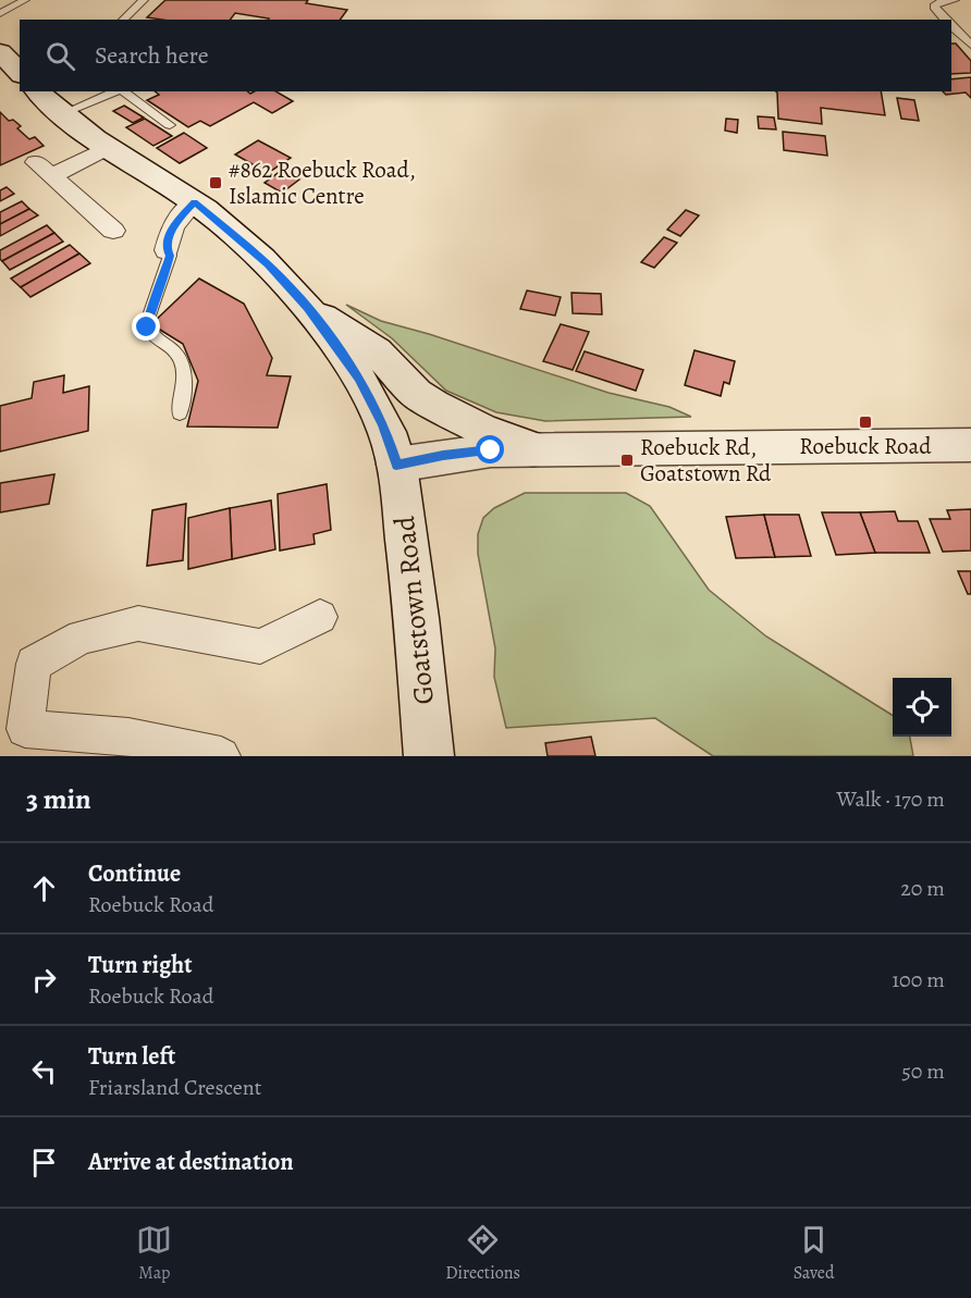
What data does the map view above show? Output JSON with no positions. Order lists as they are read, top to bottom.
{
  "streets": {
    "main road": ["Goatstown Road"]
  },
  "places": {
    "transit": ["#862 Roebuck Road, Islamic Centre", "Roebuck Road", "Roebuck Rd, Goatstown Rd"]
  },
  "page": {
    "search": "Search here",
    "heading": ["3 min", "Walk · 170 m"],
    "list": [
      ["Continue", "Roebuck Road", "20 m"],
      ["Turn right", "Roebuck Road", "100 m"],
      ["Turn left", "Friarsland Crescent", "50 m"],
      "Arrive at destination"
    ],
    "nav": ["Map", "Directions", "Saved"]
  }
}
